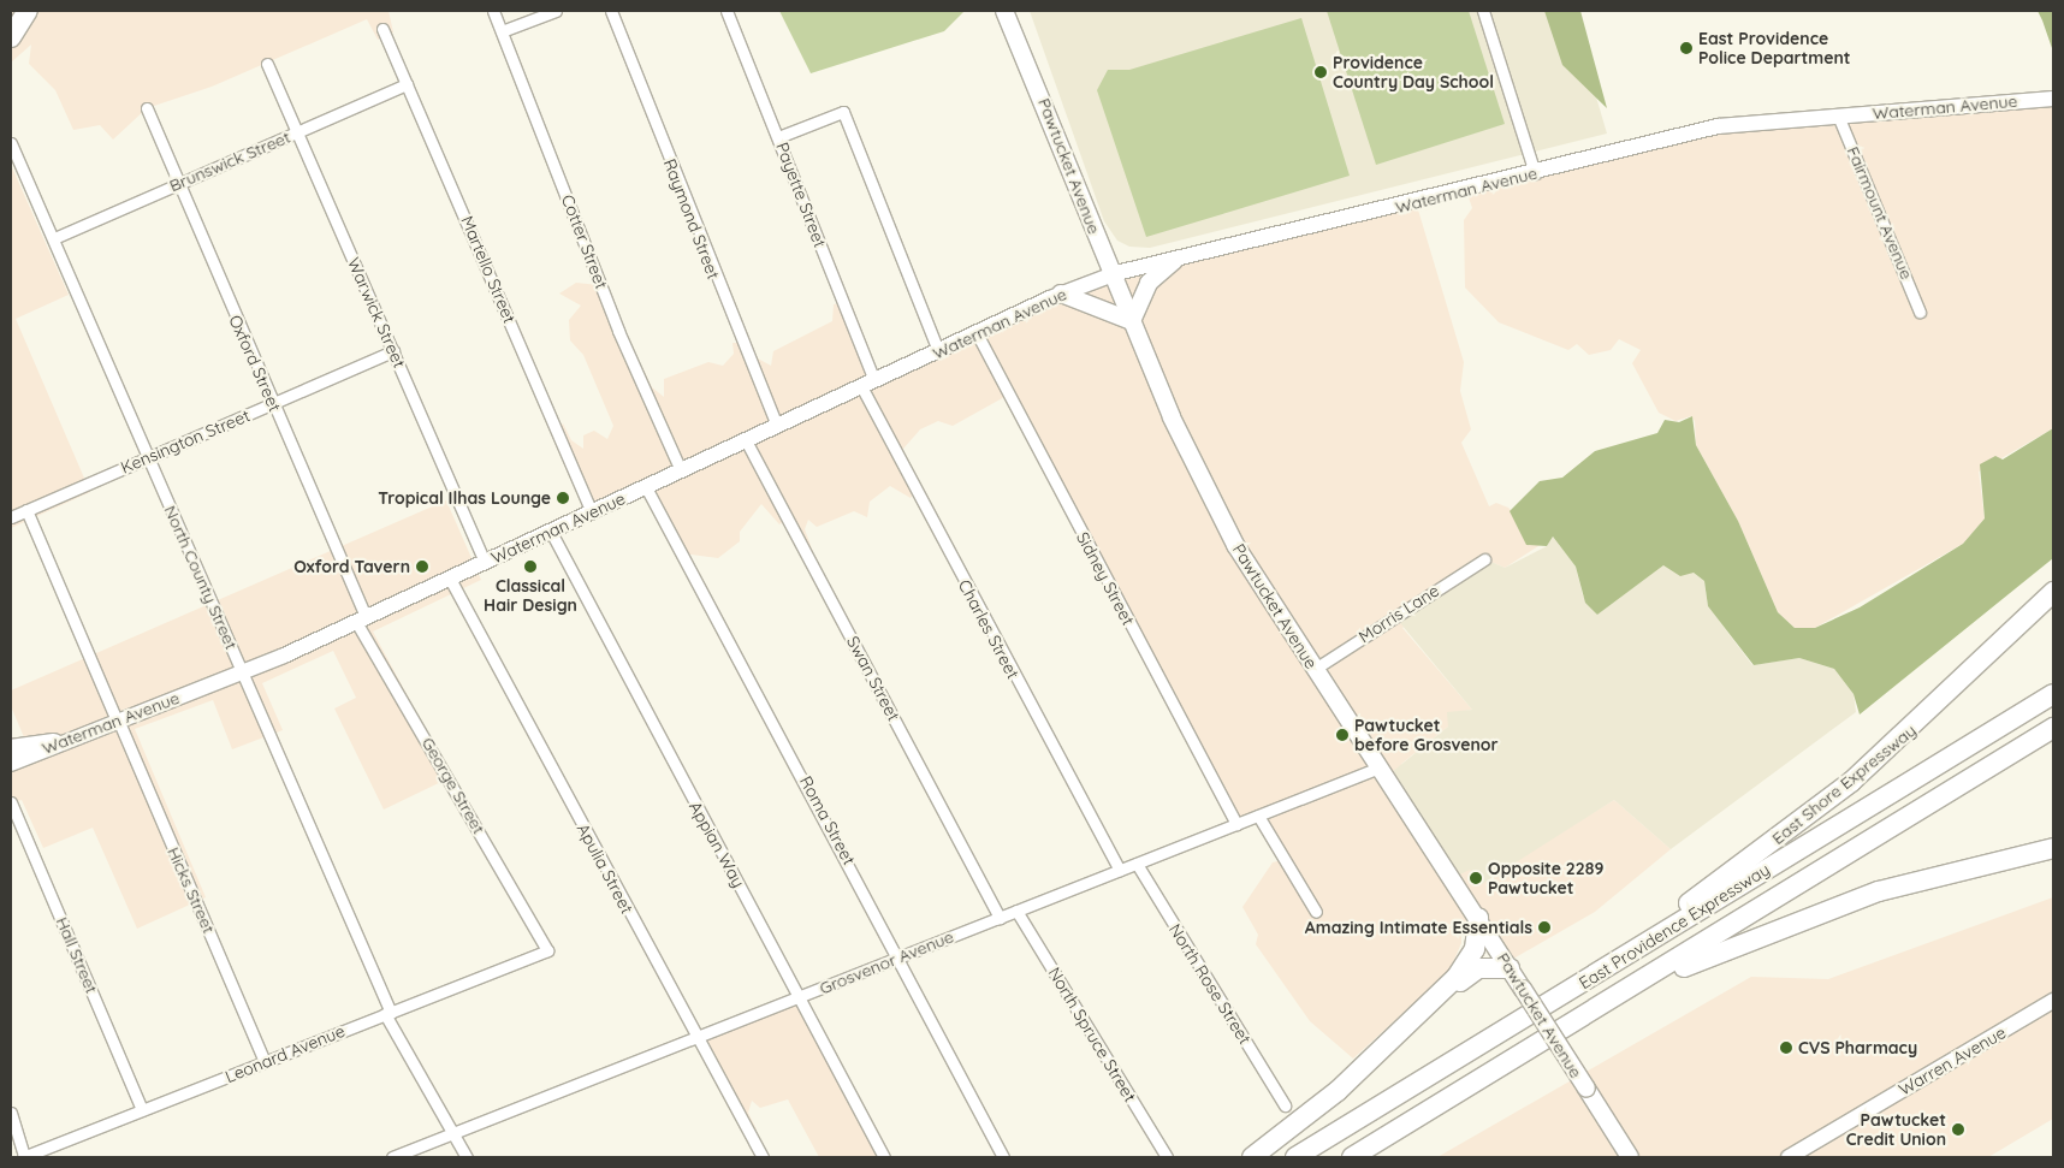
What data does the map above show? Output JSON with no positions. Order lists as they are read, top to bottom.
{
  "streets": {
    "highway": ["East Shore Expressway", "East Providence Expressway"],
    "main road": ["Waterman Avenue", "Pawtucket Avenue", "Warren Avenue"],
    "street": [
      "Brunswick Street",
      "Payette Street",
      "Fairmount Avenue",
      "Raymond Street",
      "Cotter Street",
      "Martello Street",
      "Warwick Street",
      "Oxford Street",
      "Kensington Street",
      "North County Street",
      "Sidney Street",
      "Morris Lane",
      "Charles Street",
      "Swan Street",
      "George Street",
      "Roma Street",
      "Appian Way",
      "Apulia Street",
      "Hicks Street",
      "Hall Street",
      "Grosvenor Avenue",
      "North Rose Street",
      "North Spruce Street",
      "Leonard Avenue"
    ]
  },
  "crossings": [
    ["Waterman Avenue", "Pawtucket Avenue"],
    ["Waterman Avenue", "Payette Street"],
    ["Waterman Avenue", "Fairmount Avenue"],
    ["Waterman Avenue", "Raymond Street"],
    ["Waterman Avenue", "Cotter Street"],
    ["Waterman Avenue", "Martello Street"],
    ["Waterman Avenue", "Warwick Street"],
    ["Waterman Avenue", "Oxford Street"],
    ["Waterman Avenue", "North County Street"],
    ["Waterman Avenue", "Sidney Street"],
    ["Waterman Avenue", "Charles Street"],
    ["Waterman Avenue", "Swan Street"],
    ["Waterman Avenue", "George Street"],
    ["Waterman Avenue", "Roma Street"],
    ["Waterman Avenue", "Appian Way"],
    ["Waterman Avenue", "Apulia Street"],
    ["Waterman Avenue", "Hicks Street"],
    ["Brunswick Street", "Martello Street"],
    ["Brunswick Street", "Warwick Street"],
    ["Brunswick Street", "Oxford Street"],
    ["Brunswick Street", "North County Street"],
    ["Pawtucket Avenue", "Morris Lane"],
    ["Pawtucket Avenue", "Grosvenor Avenue"],
    ["Payette Street", "Charles Street"],
    ["Warwick Street", "Kensington Street"],
    ["Oxford Street", "Kensington Street"],
    ["Oxford Street", "George Street"],
    ["Kensington Street", "North County Street"],
    ["Kensington Street", "Hicks Street"],
    ["North County Street", "Grosvenor Avenue"],
    ["North County Street", "Leonard Avenue"],
    ["Sidney Street", "Grosvenor Avenue"],
    ["Charles Street", "Grosvenor Avenue"],
    ["Swan Street", "Grosvenor Avenue"],
    ["East Shore Expressway", "East Providence Expressway"],
    ["George Street", "Leonard Avenue"],
    ["Roma Street", "Grosvenor Avenue"],
    ["Appian Way", "Grosvenor Avenue"],
    ["Apulia Street", "Grosvenor Avenue"],
    ["Hicks Street", "Leonard Avenue"],
    ["Hall Street", "Leonard Avenue"],
    ["Grosvenor Avenue", "North Rose Street"],
    ["Grosvenor Avenue", "North Spruce Street"]
  ],
  "places": [
    "East Providence Police Department",
    "Providence Country Day School",
    "Tropical Ilhas Lounge",
    "Oxford Tavern",
    "Classical Hair Design",
    "Pawtucket before Grosvenor",
    "Opposite 2289 Pawtucket",
    "Amazing Intimate Essentials",
    "CVS Pharmacy",
    "Pawtucket Credit Union"
  ]
}
